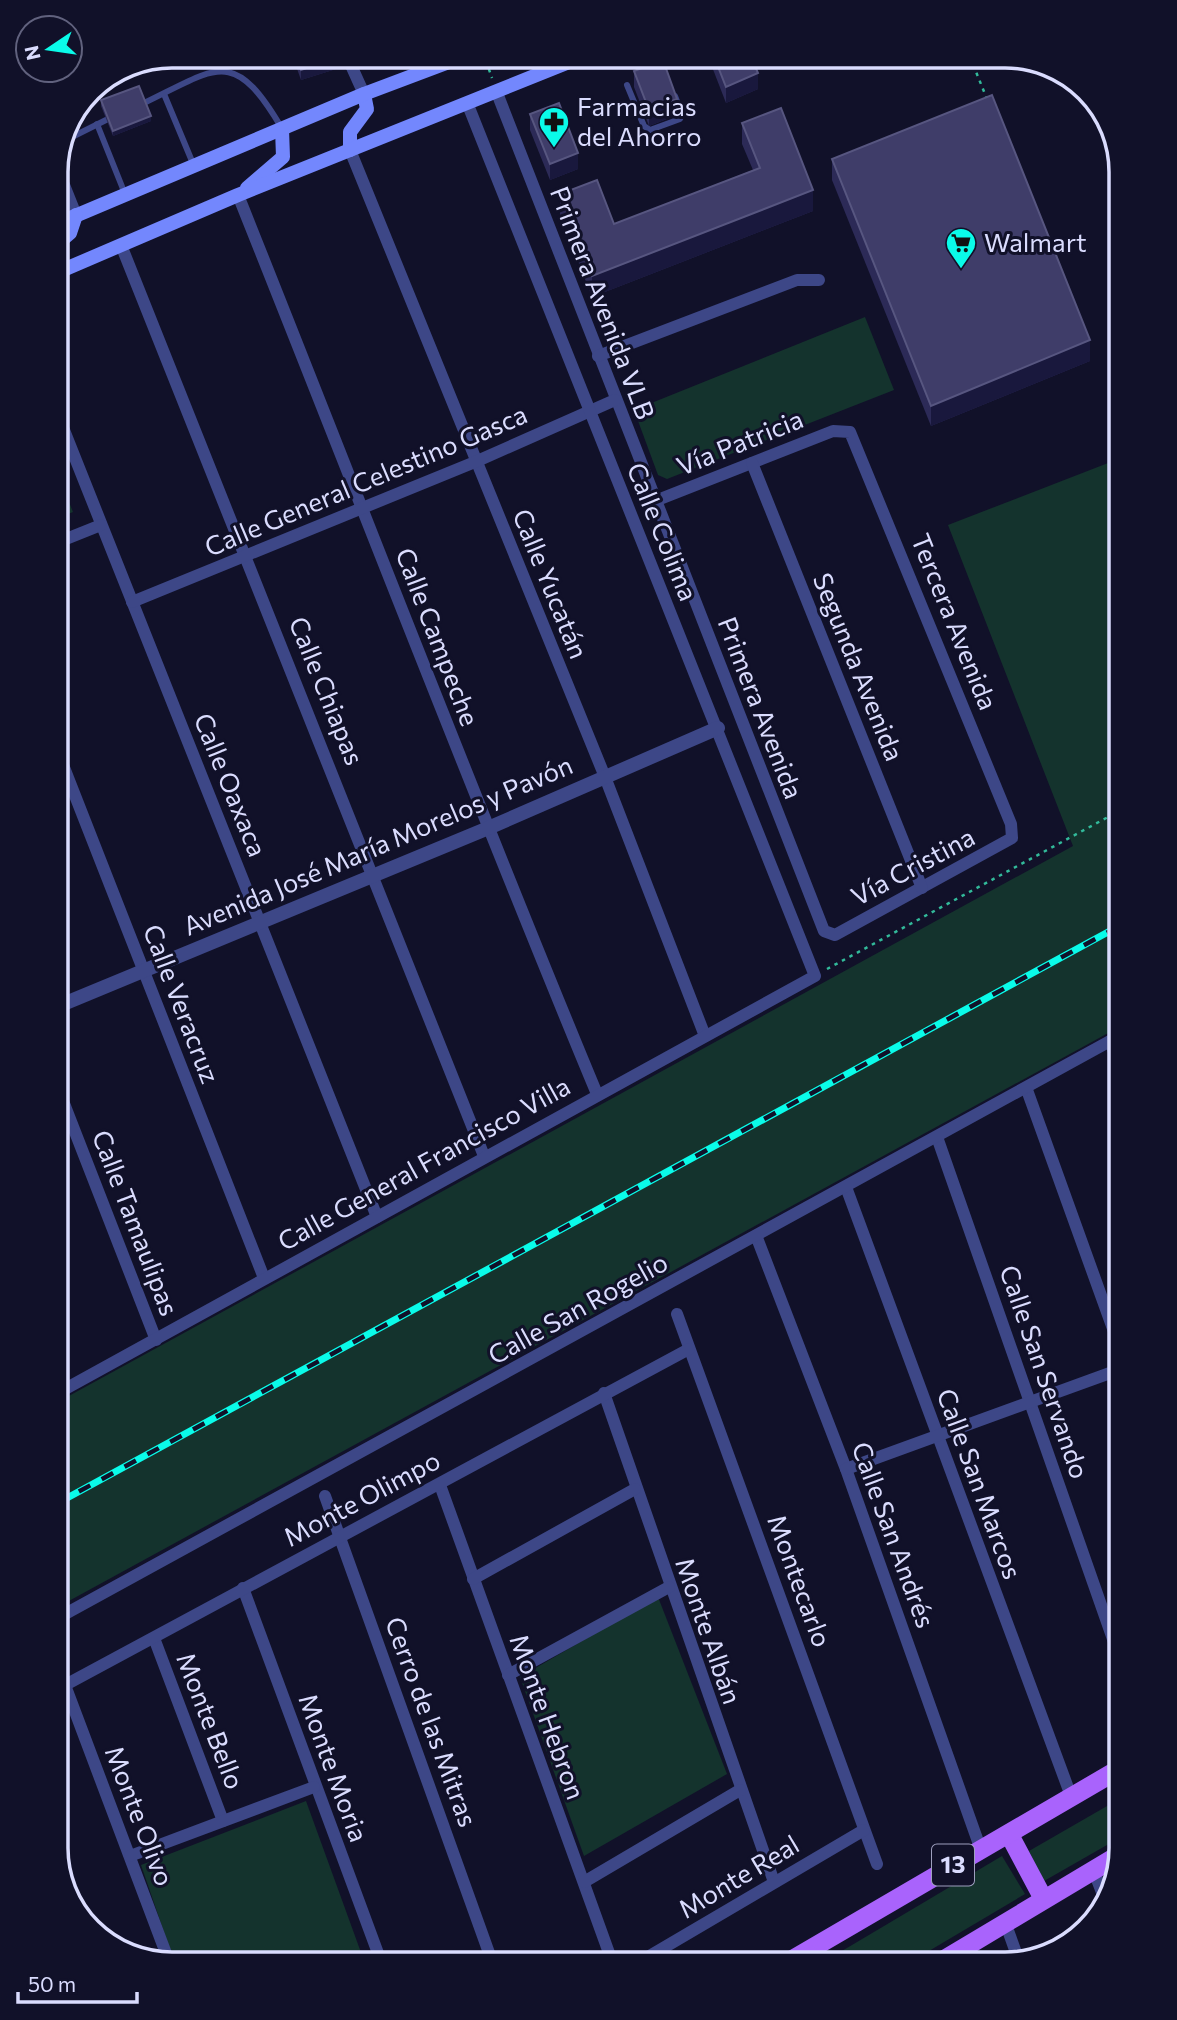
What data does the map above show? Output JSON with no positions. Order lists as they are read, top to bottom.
{
  "streets": {
    "main road": ["13"],
    "street": [
      "Primera Avenida VLB",
      "Vía Patricia",
      "Calle General Celestino Gasca",
      "Calle Colima",
      "Calle Yucatán",
      "Tercera Avenida",
      "Calle Campeche",
      "Segunda Avenida",
      "Calle Chiapas",
      "Primera Avenida",
      "Calle Oaxaca",
      "Avenida José María Morelos y Pavón",
      "Vía Cristina",
      "Calle Veracruz",
      "Calle General Francisco Villa",
      "Calle Tamaulipas",
      "Calle San Rogelio",
      "Calle San Servando",
      "Calle San Marcos",
      "Monte Olimpo",
      "Calle San Andrés",
      "Montecarlo",
      "Monte Albán",
      "Monte Hebron",
      "Monte Bello",
      "Cerro de las Mitras",
      "Monte Moria",
      "Monte Olivo",
      "Monte Real"
    ]
  },
  "crossings": [
    ["Primera Avenida VLB", "Calle General Celestino Gasca"],
    ["Primera Avenida VLB", "Primera Avenida"],
    ["Vía Patricia", "Tercera Avenida"],
    ["Vía Patricia", "Segunda Avenida"],
    ["Vía Patricia", "Primera Avenida"],
    ["Calle General Celestino Gasca", "Calle Colima"],
    ["Calle General Celestino Gasca", "Calle Yucatán"],
    ["Calle General Celestino Gasca", "Calle Campeche"],
    ["Calle General Celestino Gasca", "Calle Chiapas"],
    ["Calle General Celestino Gasca", "Calle Oaxaca"],
    ["Calle Colima", "Avenida José María Morelos y Pavón"],
    ["Calle Colima", "Calle General Francisco Villa"],
    ["Calle Yucatán", "Avenida José María Morelos y Pavón"],
    ["Calle Yucatán", "Calle General Francisco Villa"],
    ["Tercera Avenida", "Vía Cristina"],
    ["Calle Campeche", "Avenida José María Morelos y Pavón"],
    ["Calle Campeche", "Calle General Francisco Villa"],
    ["Segunda Avenida", "Vía Cristina"],
    ["Calle Chiapas", "Avenida José María Morelos y Pavón"],
    ["Calle Chiapas", "Calle General Francisco Villa"],
    ["Primera Avenida", "Vía Cristina"],
    ["Calle Oaxaca", "Avenida José María Morelos y Pavón"],
    ["Calle Oaxaca", "Calle General Francisco Villa"],
    ["Avenida José María Morelos y Pavón", "Calle Veracruz"],
    ["Calle Veracruz", "Calle General Francisco Villa"],
    ["Calle General Francisco Villa", "Calle Tamaulipas"],
    ["Calle San Rogelio", "Calle San Servando"],
    ["Calle San Rogelio", "Calle San Marcos"],
    ["Calle San Rogelio", "Calle San Andrés"],
    ["Calle San Marcos", "13"],
    ["Monte Olimpo", "Montecarlo"],
    ["Monte Olimpo", "Monte Albán"],
    ["Monte Olimpo", "Monte Hebron"],
    ["Monte Olimpo", "Monte Bello"],
    ["Monte Olimpo", "Cerro de las Mitras"],
    ["Monte Olimpo", "Monte Moria"],
    ["Calle San Andrés", "13"],
    ["Montecarlo", "Monte Real"],
    ["Monte Albán", "Monte Real"]
  ],
  "places": {
    "pharmacy": ["Farmacias del Ahorro"],
    "supermarket": ["Walmart"]
  },
  "scale_bar": "50 m",
  "north": "left"
}
